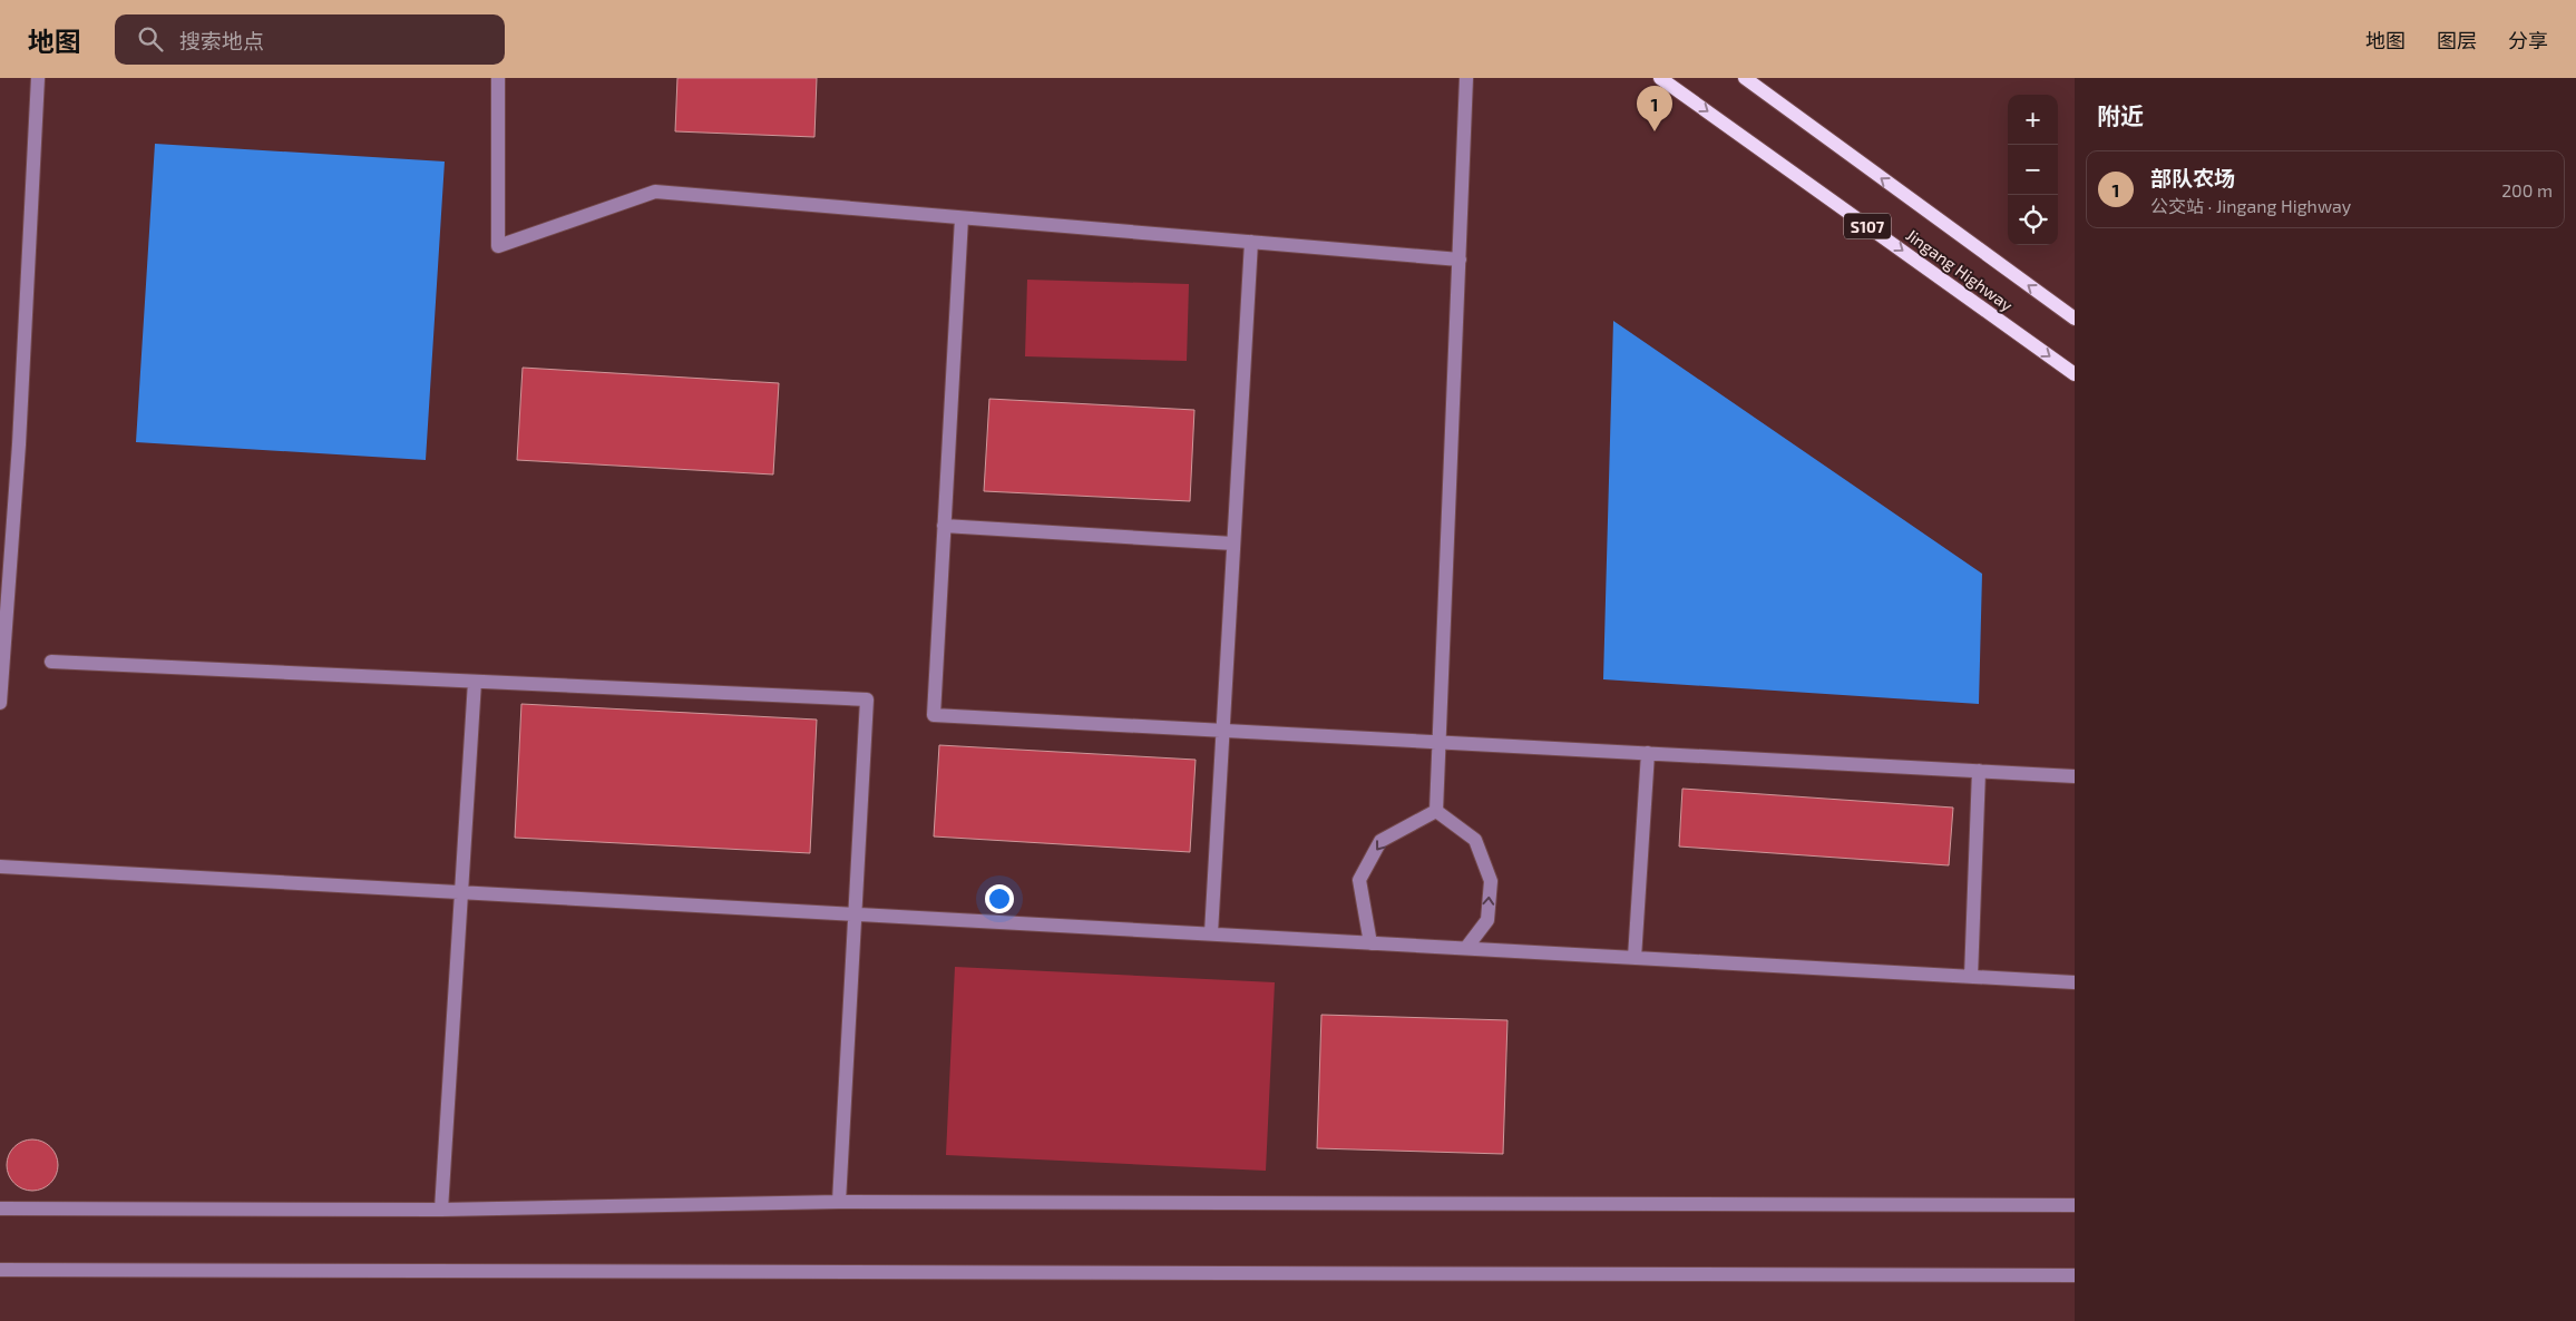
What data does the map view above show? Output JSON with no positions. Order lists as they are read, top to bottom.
{
  "streets": {
    "main road": ["S107", "Jingang Highway"]
  },
  "page": {
    "header": "地图",
    "search": "搜索地点",
    "nav": ["地图", "图层", "分享"],
    "heading": "附近",
    "pins": "1",
    "map_buttons": ["+", "−"],
    "list": [
      {
        "mark": "1",
        "name": "部队农场",
        "note": "公交站 · Jingang Highway",
        "value": "200 m"
      }
    ]
  }
}
